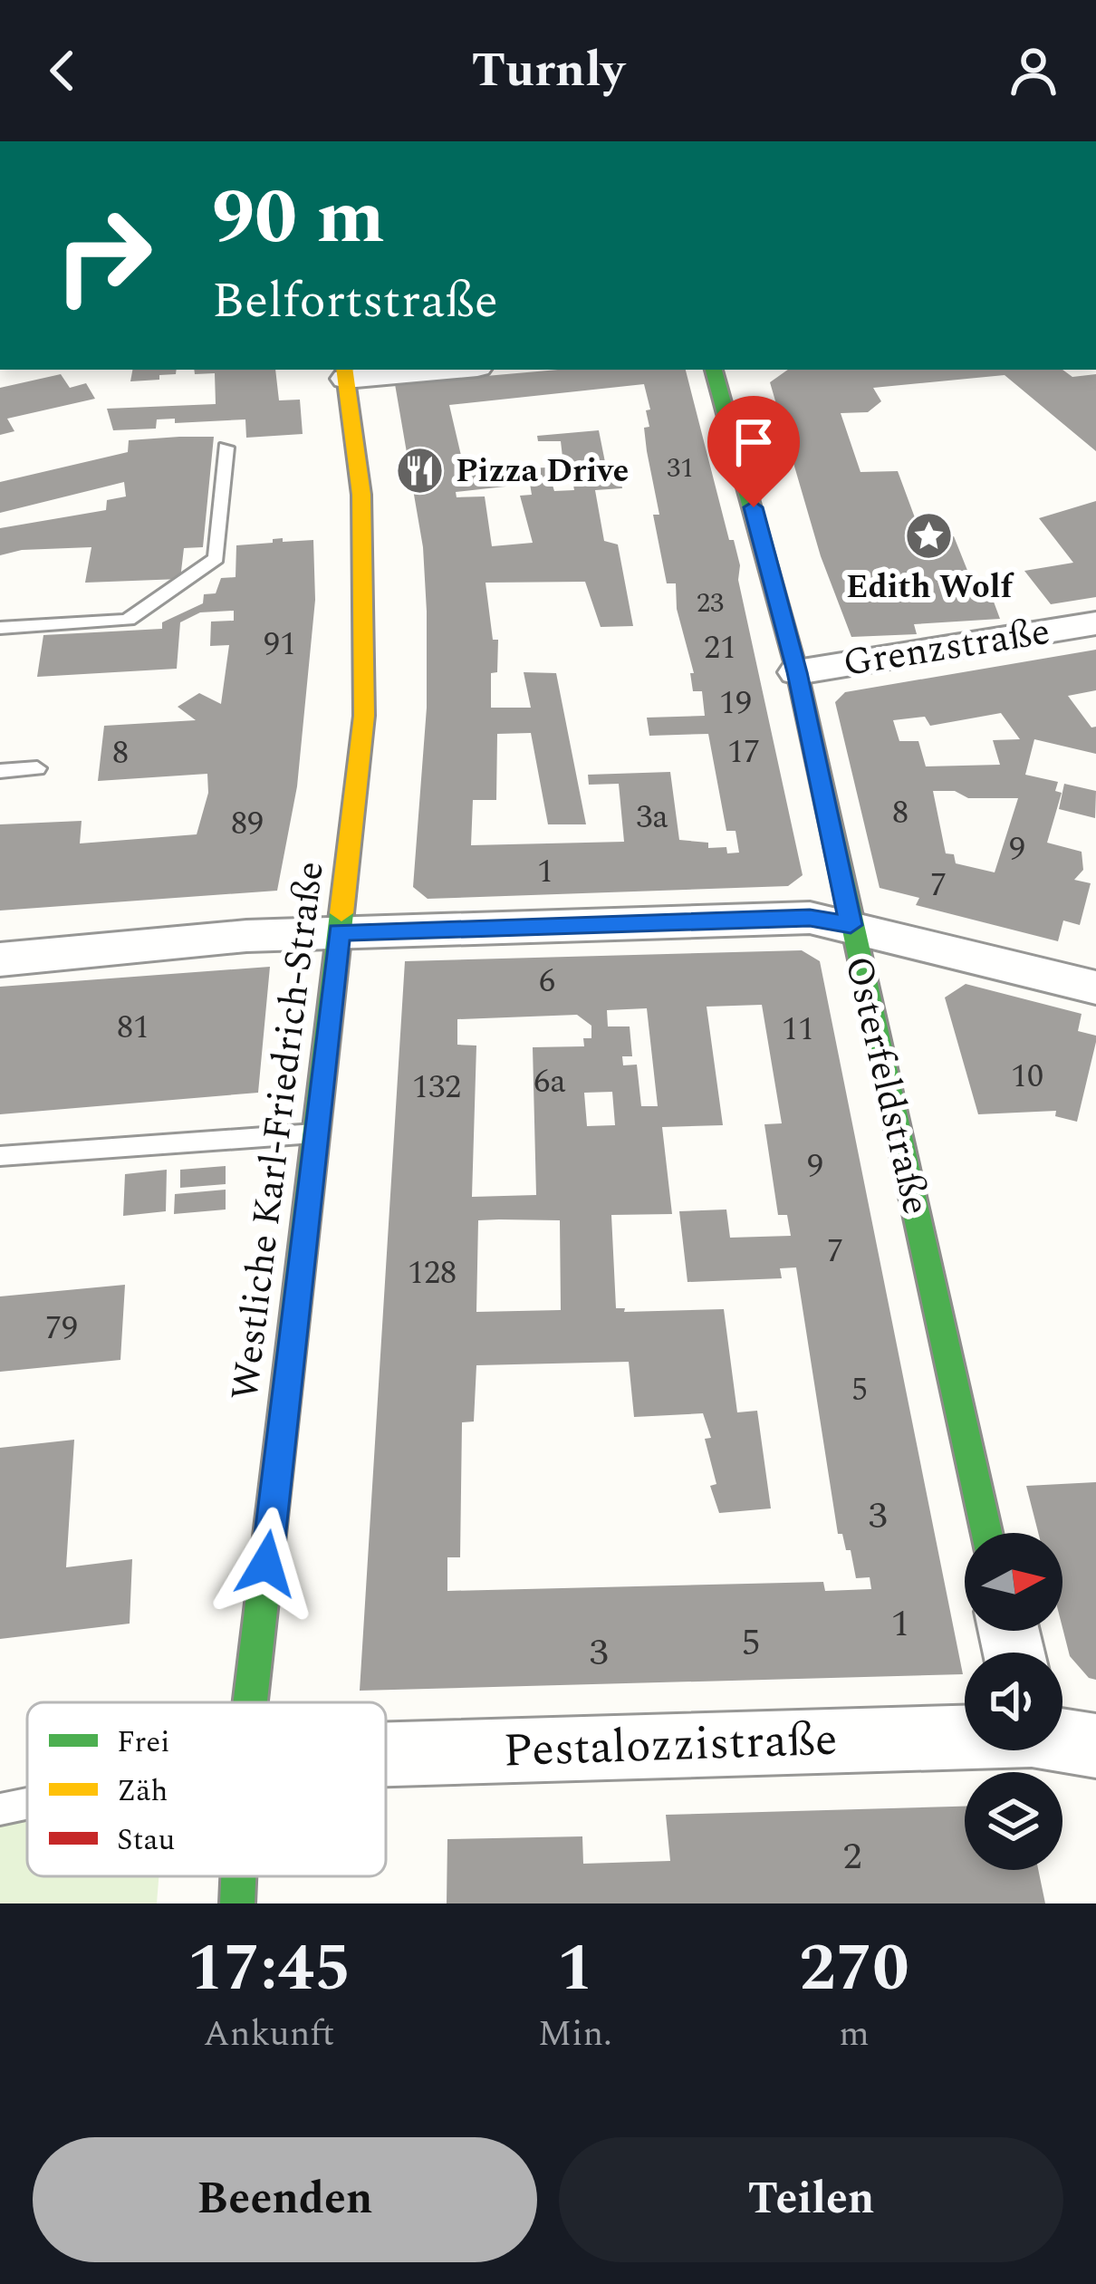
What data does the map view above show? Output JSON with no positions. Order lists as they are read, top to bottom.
{
  "streets": {
    "main road": ["Osterfeldstraße", "Westliche Karl-Friedrich-Straße"],
    "street": ["Grenzstraße", "Pestalozzistraße"]
  },
  "crossings": [
    ["Grenzstraße", "Osterfeldstraße"]
  ],
  "places": {
    "restaurant": ["Pizza Drive"],
    "place": ["Edith Wolf"]
  },
  "house_numbers": [
    "31",
    "23",
    "91",
    "21",
    "19",
    "17",
    "8",
    "8",
    "3a",
    "89",
    "9",
    "1",
    "7",
    "6",
    "81",
    "11",
    "10",
    "6a",
    "132",
    "9",
    "7",
    "128",
    "79",
    "5",
    "3",
    "1",
    "5",
    "3",
    "2"
  ],
  "legend": ["Frei", "Zäh", "Stau"],
  "north": "right",
  "page": {
    "header": "Turnly",
    "turn": ["90 m", "Belfortstraße"],
    "eta": [
      "17:45",
      "Ankunft",
      "1",
      "Min.",
      "270",
      "m"
    ],
    "buttons": ["Beenden", "Teilen"]
  }
}
